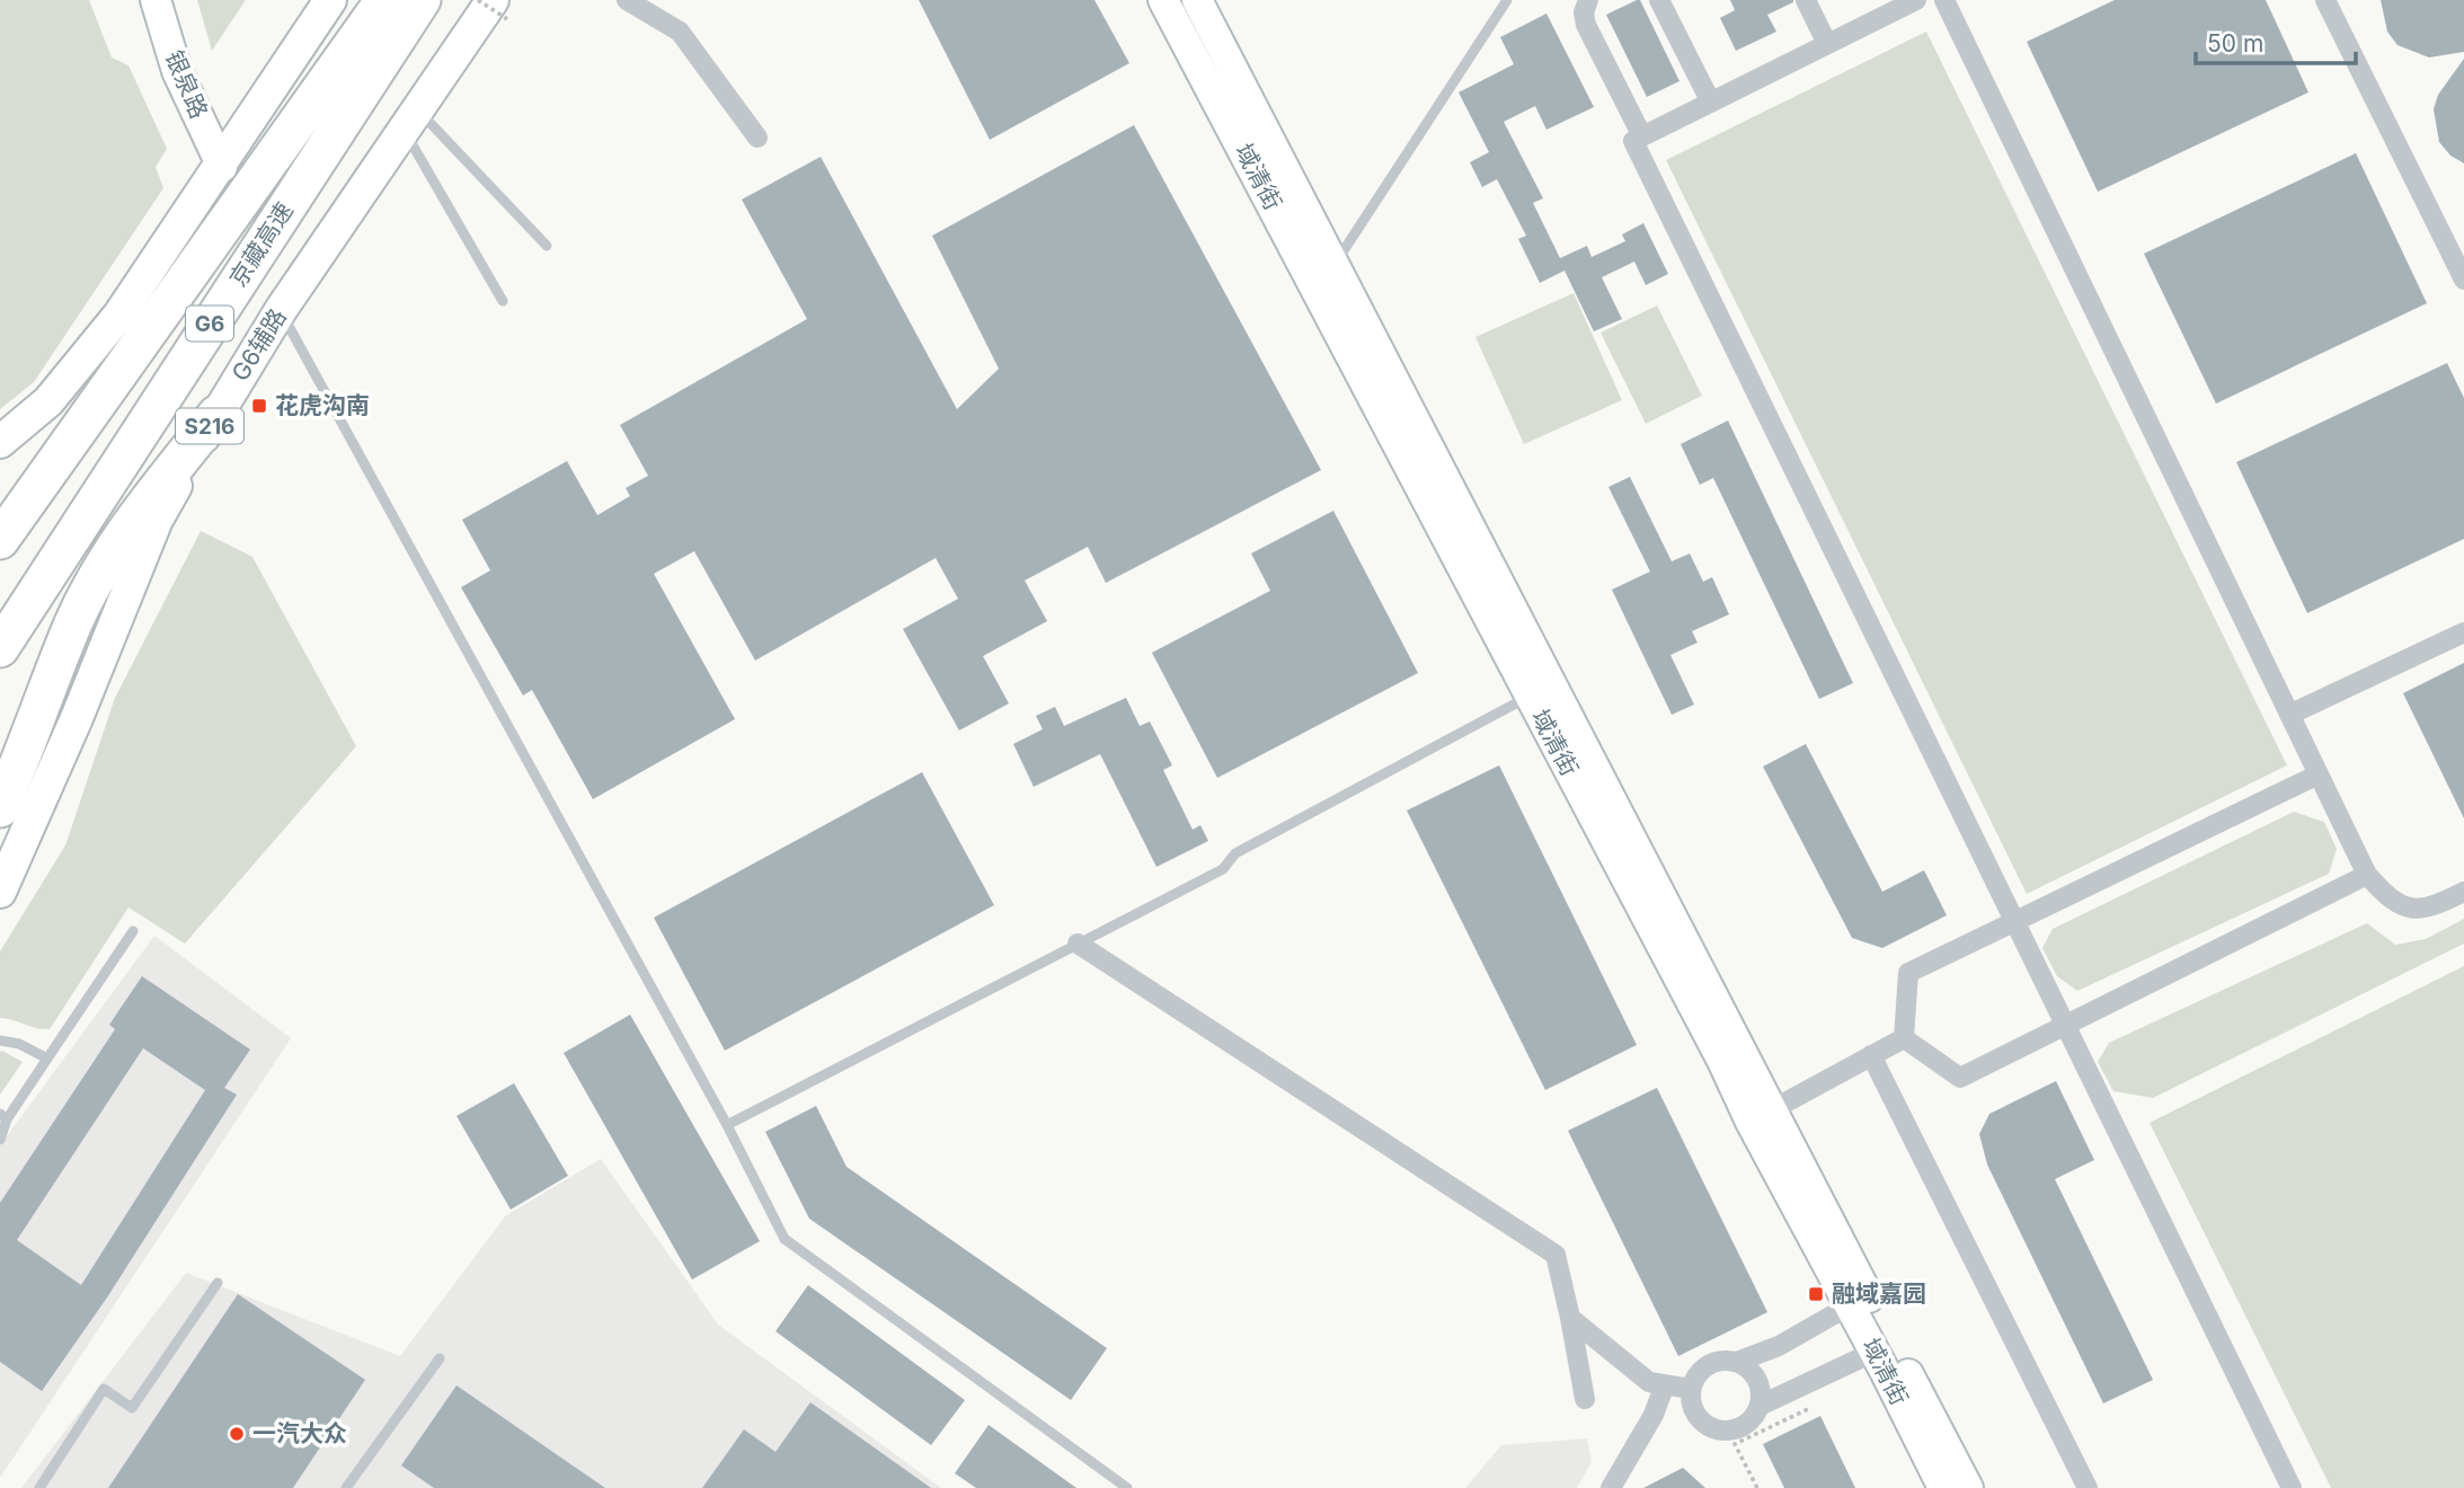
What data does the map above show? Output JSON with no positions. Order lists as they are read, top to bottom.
{
  "streets": {
    "highway": ["京藏高速", "G6"],
    "main road": ["G6辅路", "S216"],
    "street": ["银泉路", "域清街"]
  },
  "places": {
    "transit": ["花虎沟南", "融域嘉园"],
    "other": ["一汽大众"]
  },
  "scale_bar": "50 m"
}
